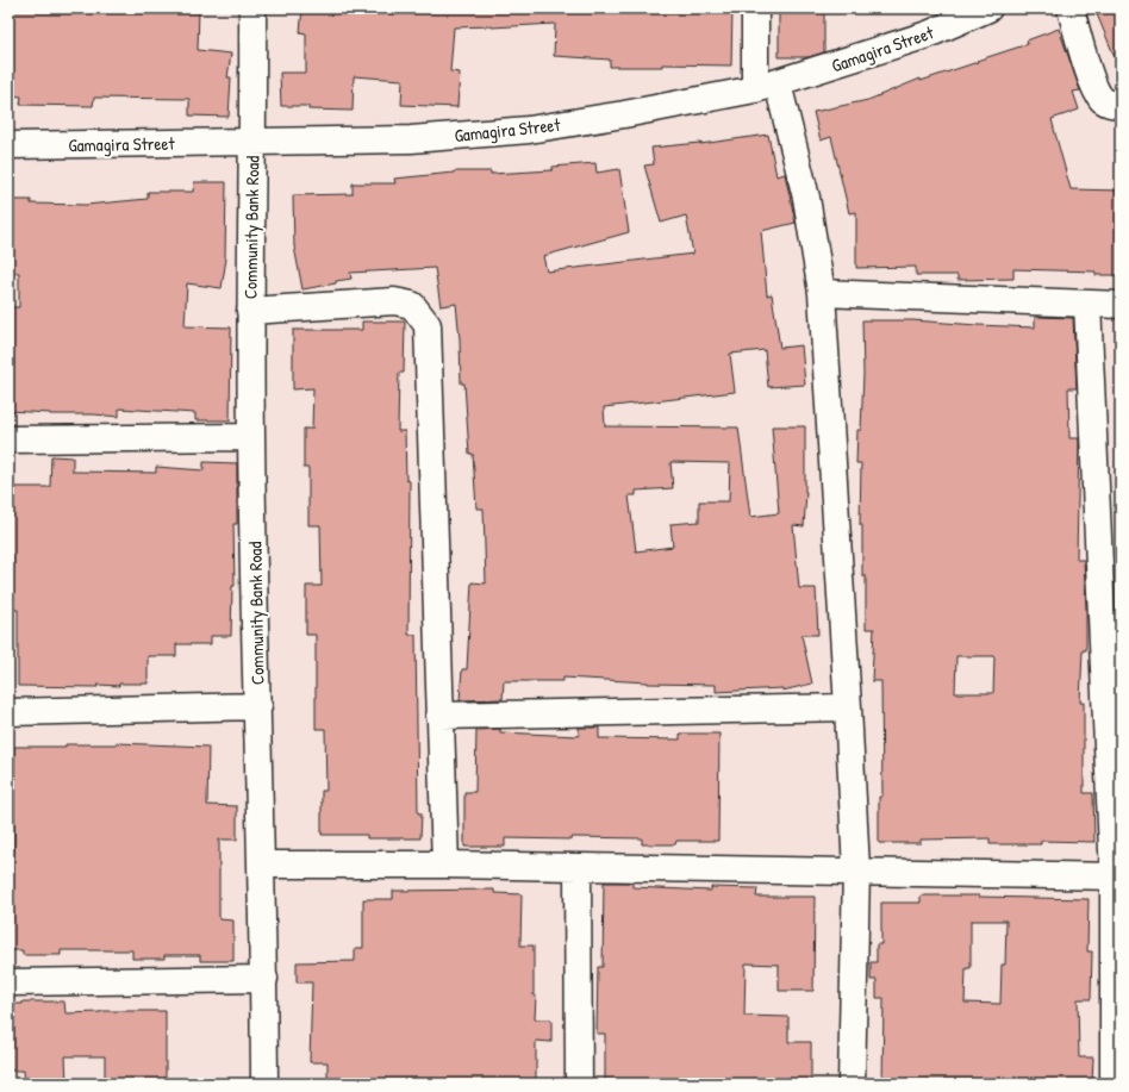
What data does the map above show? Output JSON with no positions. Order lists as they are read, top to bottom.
{
  "streets": {
    "street": ["Gamagira Street", "Community Bank Road"]
  },
  "crossings": [
    ["Gamagira Street", "Community Bank Road"]
  ]
}
